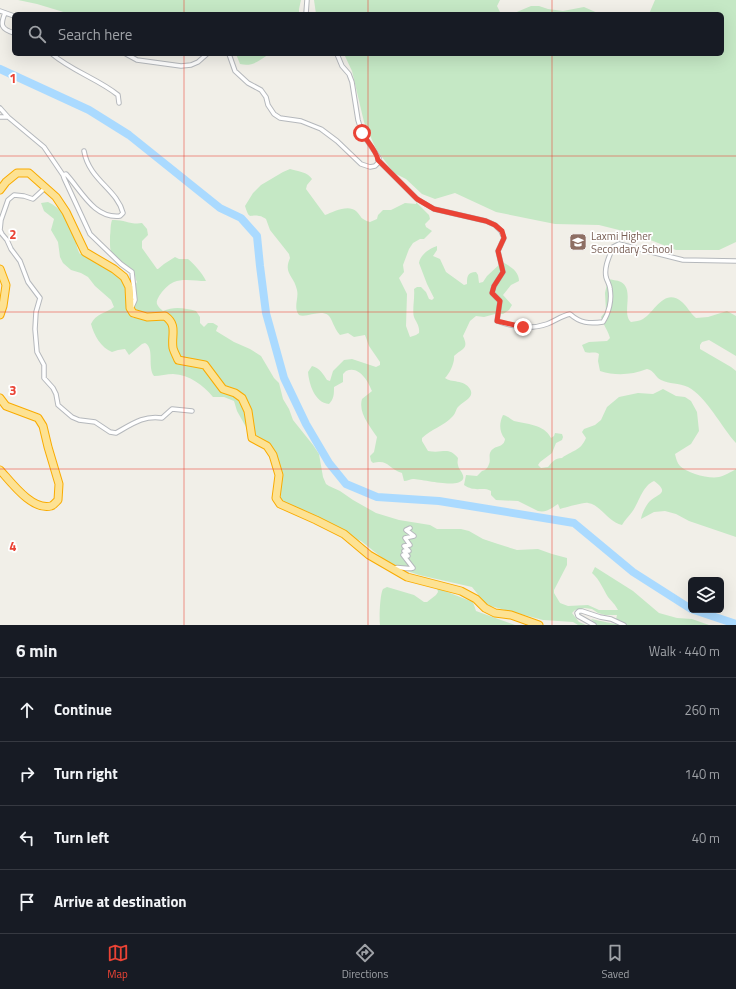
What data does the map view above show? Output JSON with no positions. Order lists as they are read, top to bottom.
{
  "places": {
    "school or university": ["Laxmi Higher Secondary School"]
  },
  "page": {
    "search": "Search here",
    "heading": ["6 min", "Walk · 440 m"],
    "list": [
      ["Continue", "260 m"],
      ["Turn right", "140 m"],
      ["Turn left", "40 m"],
      "Arrive at destination"
    ],
    "nav": ["Map", "Directions", "Saved"]
  },
  "grid": {
    "rows": [
      "1",
      "2",
      "3",
      "4"
    ]
  }
}
